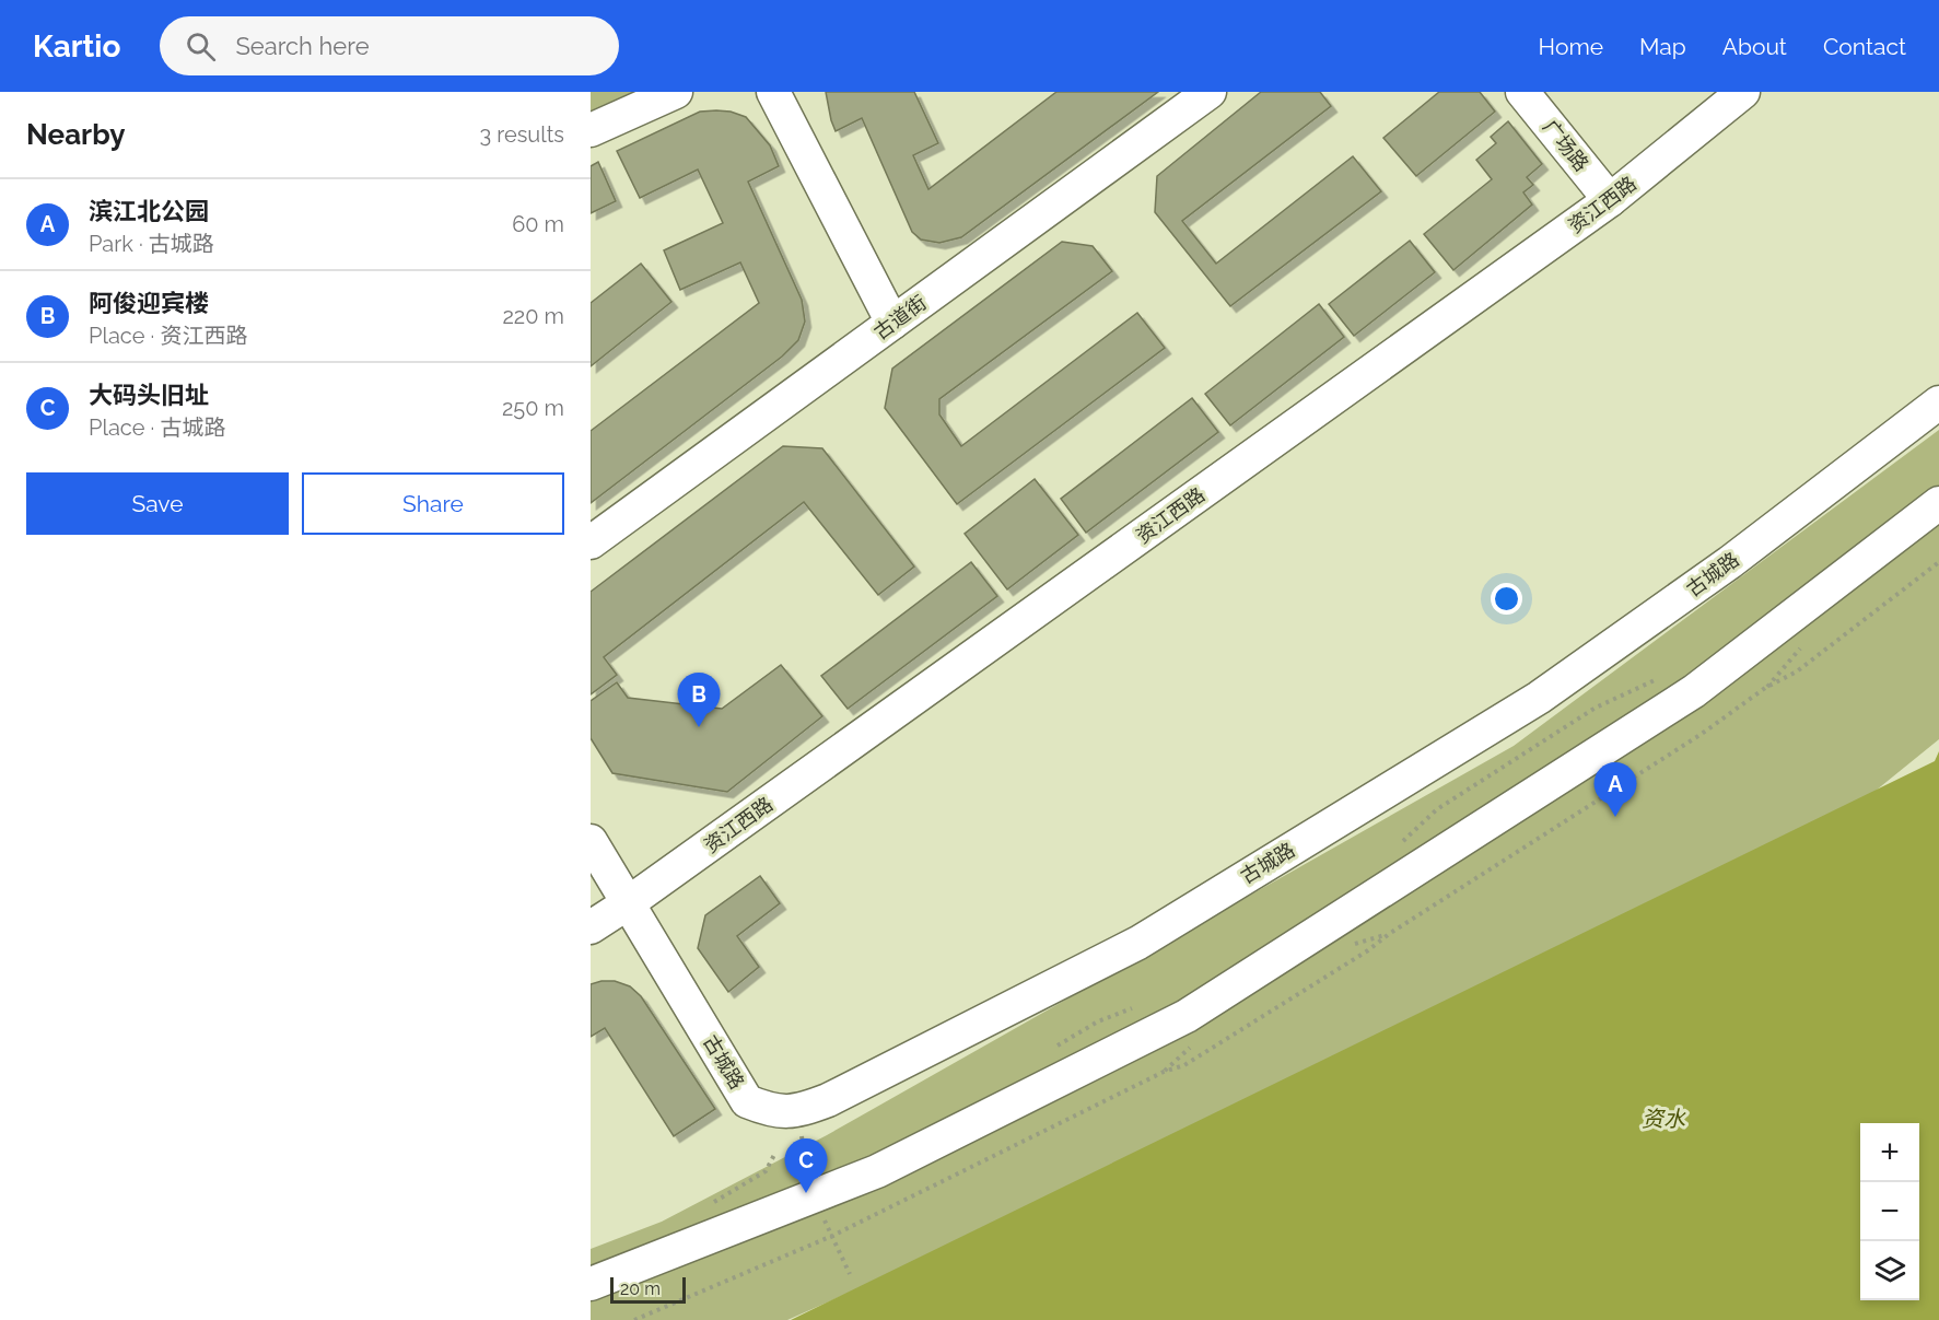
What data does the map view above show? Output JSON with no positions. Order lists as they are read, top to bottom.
{
  "streets": {
    "street": [
      "广场路",
      "资江西路",
      "古道街",
      "古城路"
    ]
  },
  "crossings": [
    ["广场路", "资江西路"],
    ["资江西路", "古城路"]
  ],
  "water": ["资水"],
  "scale_bar": "20 m",
  "page": {
    "header": "Kartio",
    "search": "Search here",
    "nav": [
      "Home",
      "Map",
      "About",
      "Contact"
    ],
    "heading": ["Nearby", "3 results"],
    "list": [
      {
        "mark": "A",
        "name": "滨江北公园",
        "note": "Park · 古城路",
        "value": "60 m"
      },
      {
        "mark": "B",
        "name": "阿俊迎宾楼",
        "note": "Place · 资江西路",
        "value": "220 m"
      },
      {
        "mark": "C",
        "name": "大码头旧址",
        "note": "Place · 古城路",
        "value": "250 m"
      }
    ],
    "buttons": ["Save", "Share"],
    "pins": ["B", "A", "C"],
    "map_buttons": ["+", "−"],
    "scale": "20 m"
  }
}
